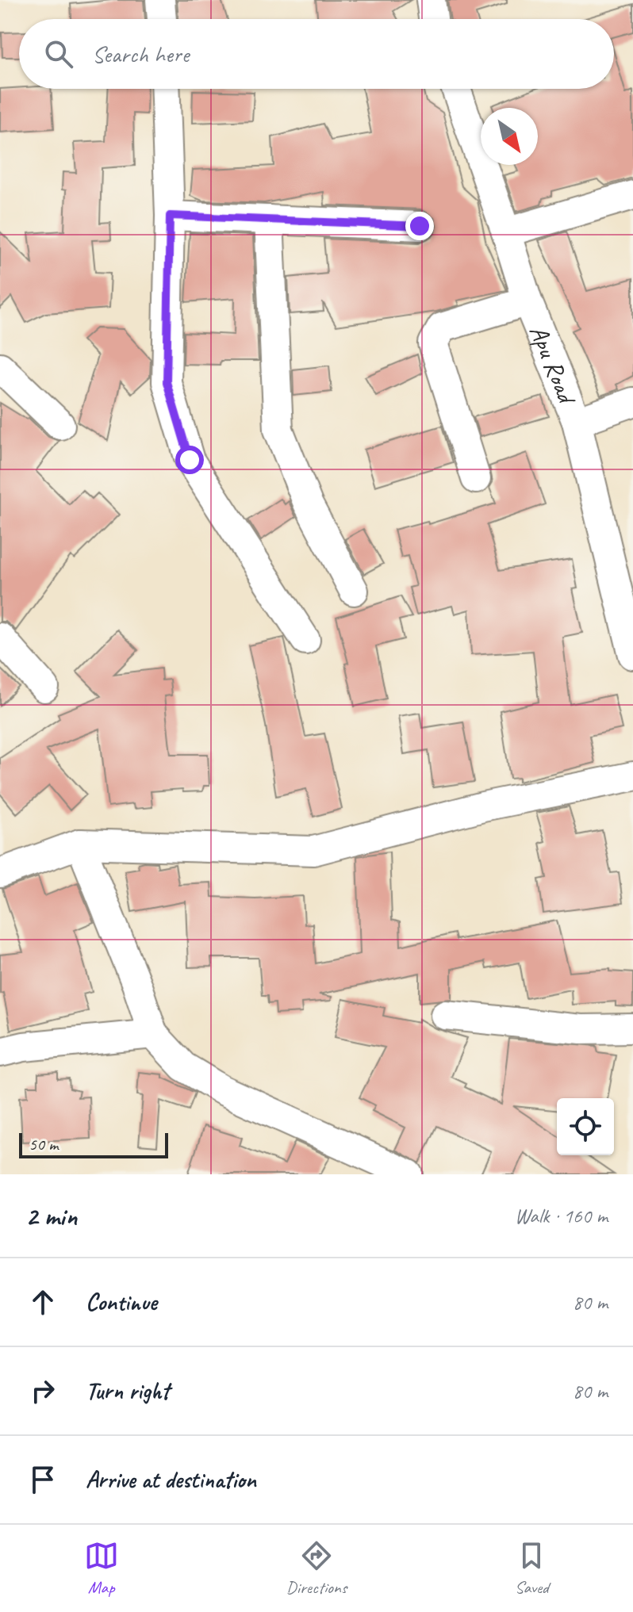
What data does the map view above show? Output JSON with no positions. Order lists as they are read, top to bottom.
{
  "streets": {
    "street": ["Apu Road"]
  },
  "scale_bar": "50 m",
  "north": "bottom right",
  "page": {
    "search": "Search here",
    "scale": "50 m",
    "heading": ["2 min", "Walk · 160 m"],
    "list": [
      ["Continue", "80 m"],
      ["Turn right", "80 m"],
      "Arrive at destination"
    ],
    "nav": ["Map", "Directions", "Saved"]
  }
}
